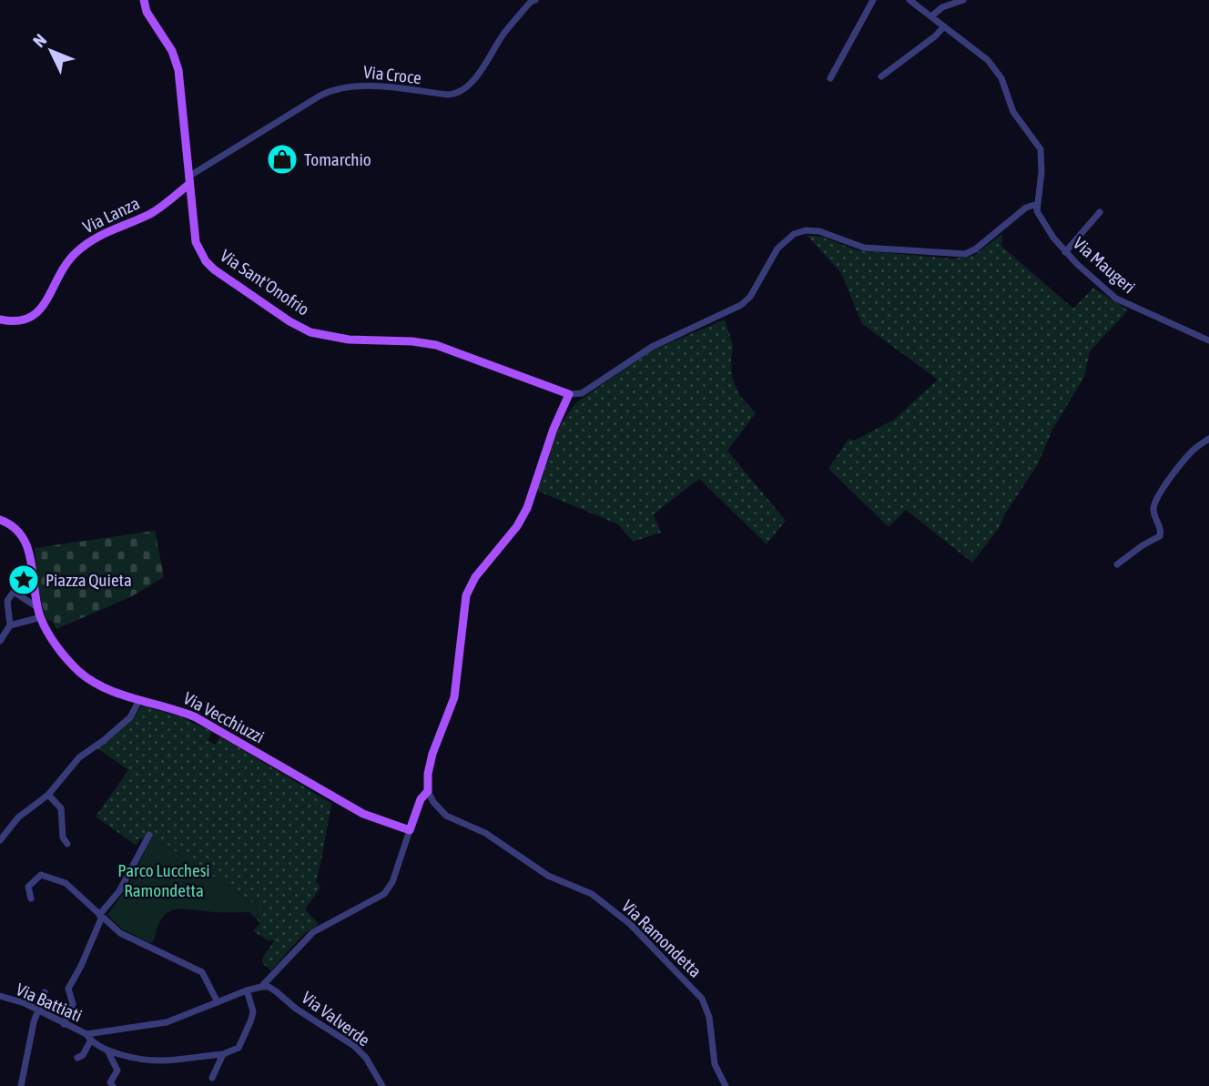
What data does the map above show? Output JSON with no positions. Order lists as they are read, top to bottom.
{
  "streets": {
    "main road": ["Via Lanza", "Via Sant'Onofrio", "Via Vecchiuzzi"],
    "street": [
      "Via Croce",
      "Via Maugeri",
      "Via Ramondetta",
      "Via Battiati",
      "Via Valverde"
    ]
  },
  "crossings": [
    ["Via Croce", "Via Lanza"],
    ["Via Croce", "Via Sant'Onofrio"],
    ["Via Lanza", "Via Sant'Onofrio"]
  ],
  "parks": ["Parco Lucchesi Ramondetta"],
  "places": {
    "shop": ["Tomarchio"],
    "place": ["Piazza Quieta"]
  },
  "north": "top left"
}
